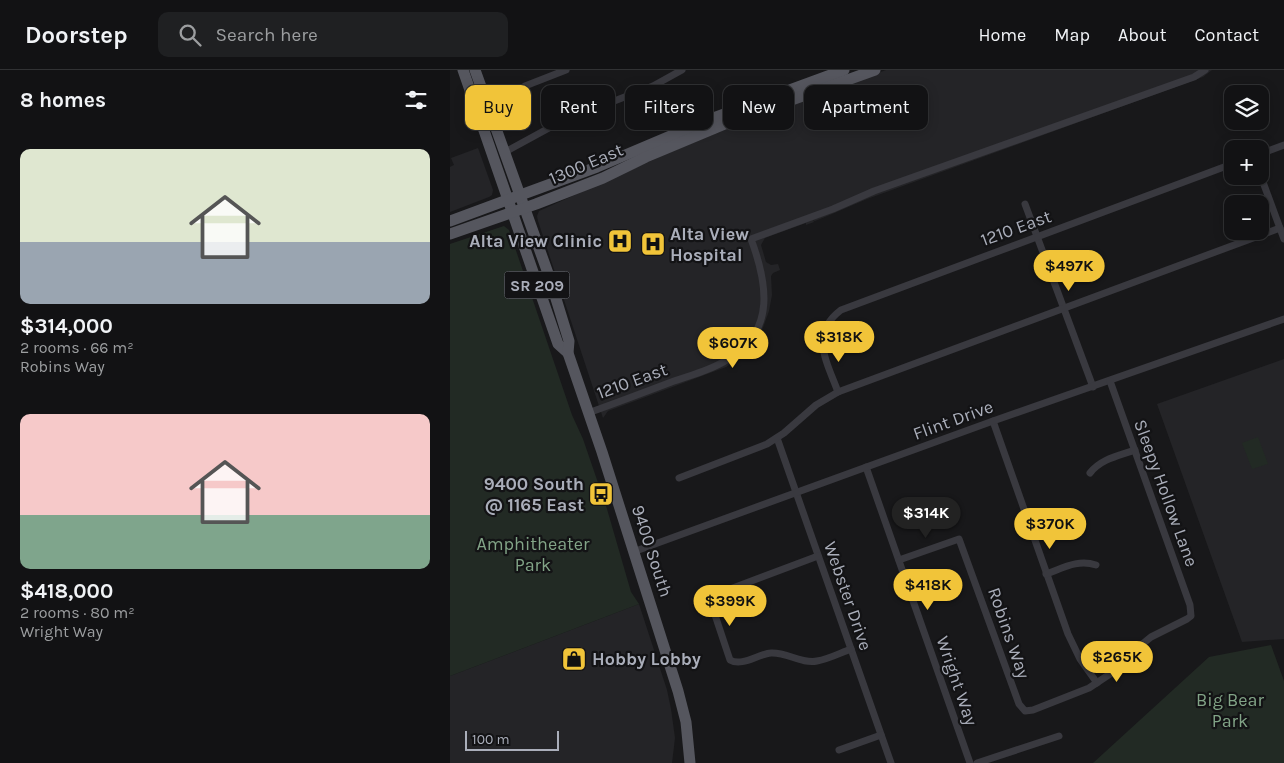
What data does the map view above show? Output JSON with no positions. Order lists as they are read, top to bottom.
{
  "streets": {
    "main road": ["1300 East", "SR 209", "9400 South"],
    "street": [
      "1210 East",
      "Flint Drive",
      "Sleepy Hollow Lane",
      "Webster Drive",
      "Robins Way",
      "Wright Way"
    ]
  },
  "crossings": [
    ["1300 East", "9400 South"],
    ["1210 East", "9400 South"],
    ["Flint Drive", "Sleepy Hollow Lane"],
    ["Flint Drive", "9400 South"],
    ["Flint Drive", "Webster Drive"],
    ["Flint Drive", "Wright Way"],
    ["Sleepy Hollow Lane", "Robins Way"],
    ["Robins Way", "Wright Way"]
  ],
  "parks": ["Amphitheater Park", "Big Bear Park"],
  "places": {
    "hospital": ["Alta View Clinic", "Alta View Hospital"],
    "bus stop": ["9400 South @ 1165 East"],
    "shop": ["Hobby Lobby"]
  },
  "scale_bar": "100 m",
  "page": {
    "header": "Doorstep",
    "search": "Search here",
    "nav": [
      "Home",
      "Map",
      "About",
      "Contact"
    ],
    "heading": "8 homes",
    "map_buttons": ["+", "−"],
    "chip": [
      "Buy",
      "Rent",
      "Filters",
      "New",
      "Apartment"
    ],
    "list": [
      {
        "name": "$314,000",
        "note": "2 rooms · 66 m² · Robins Way"
      },
      {
        "name": "$418,000",
        "note": "2 rooms · 80 m² · Wright Way"
      }
    ],
    "price": [
      "$497K",
      "$318K",
      "$607K",
      "$314K",
      "$370K",
      "$418K",
      "$399K",
      "$265K"
    ],
    "scale": "100 m"
  }
}
